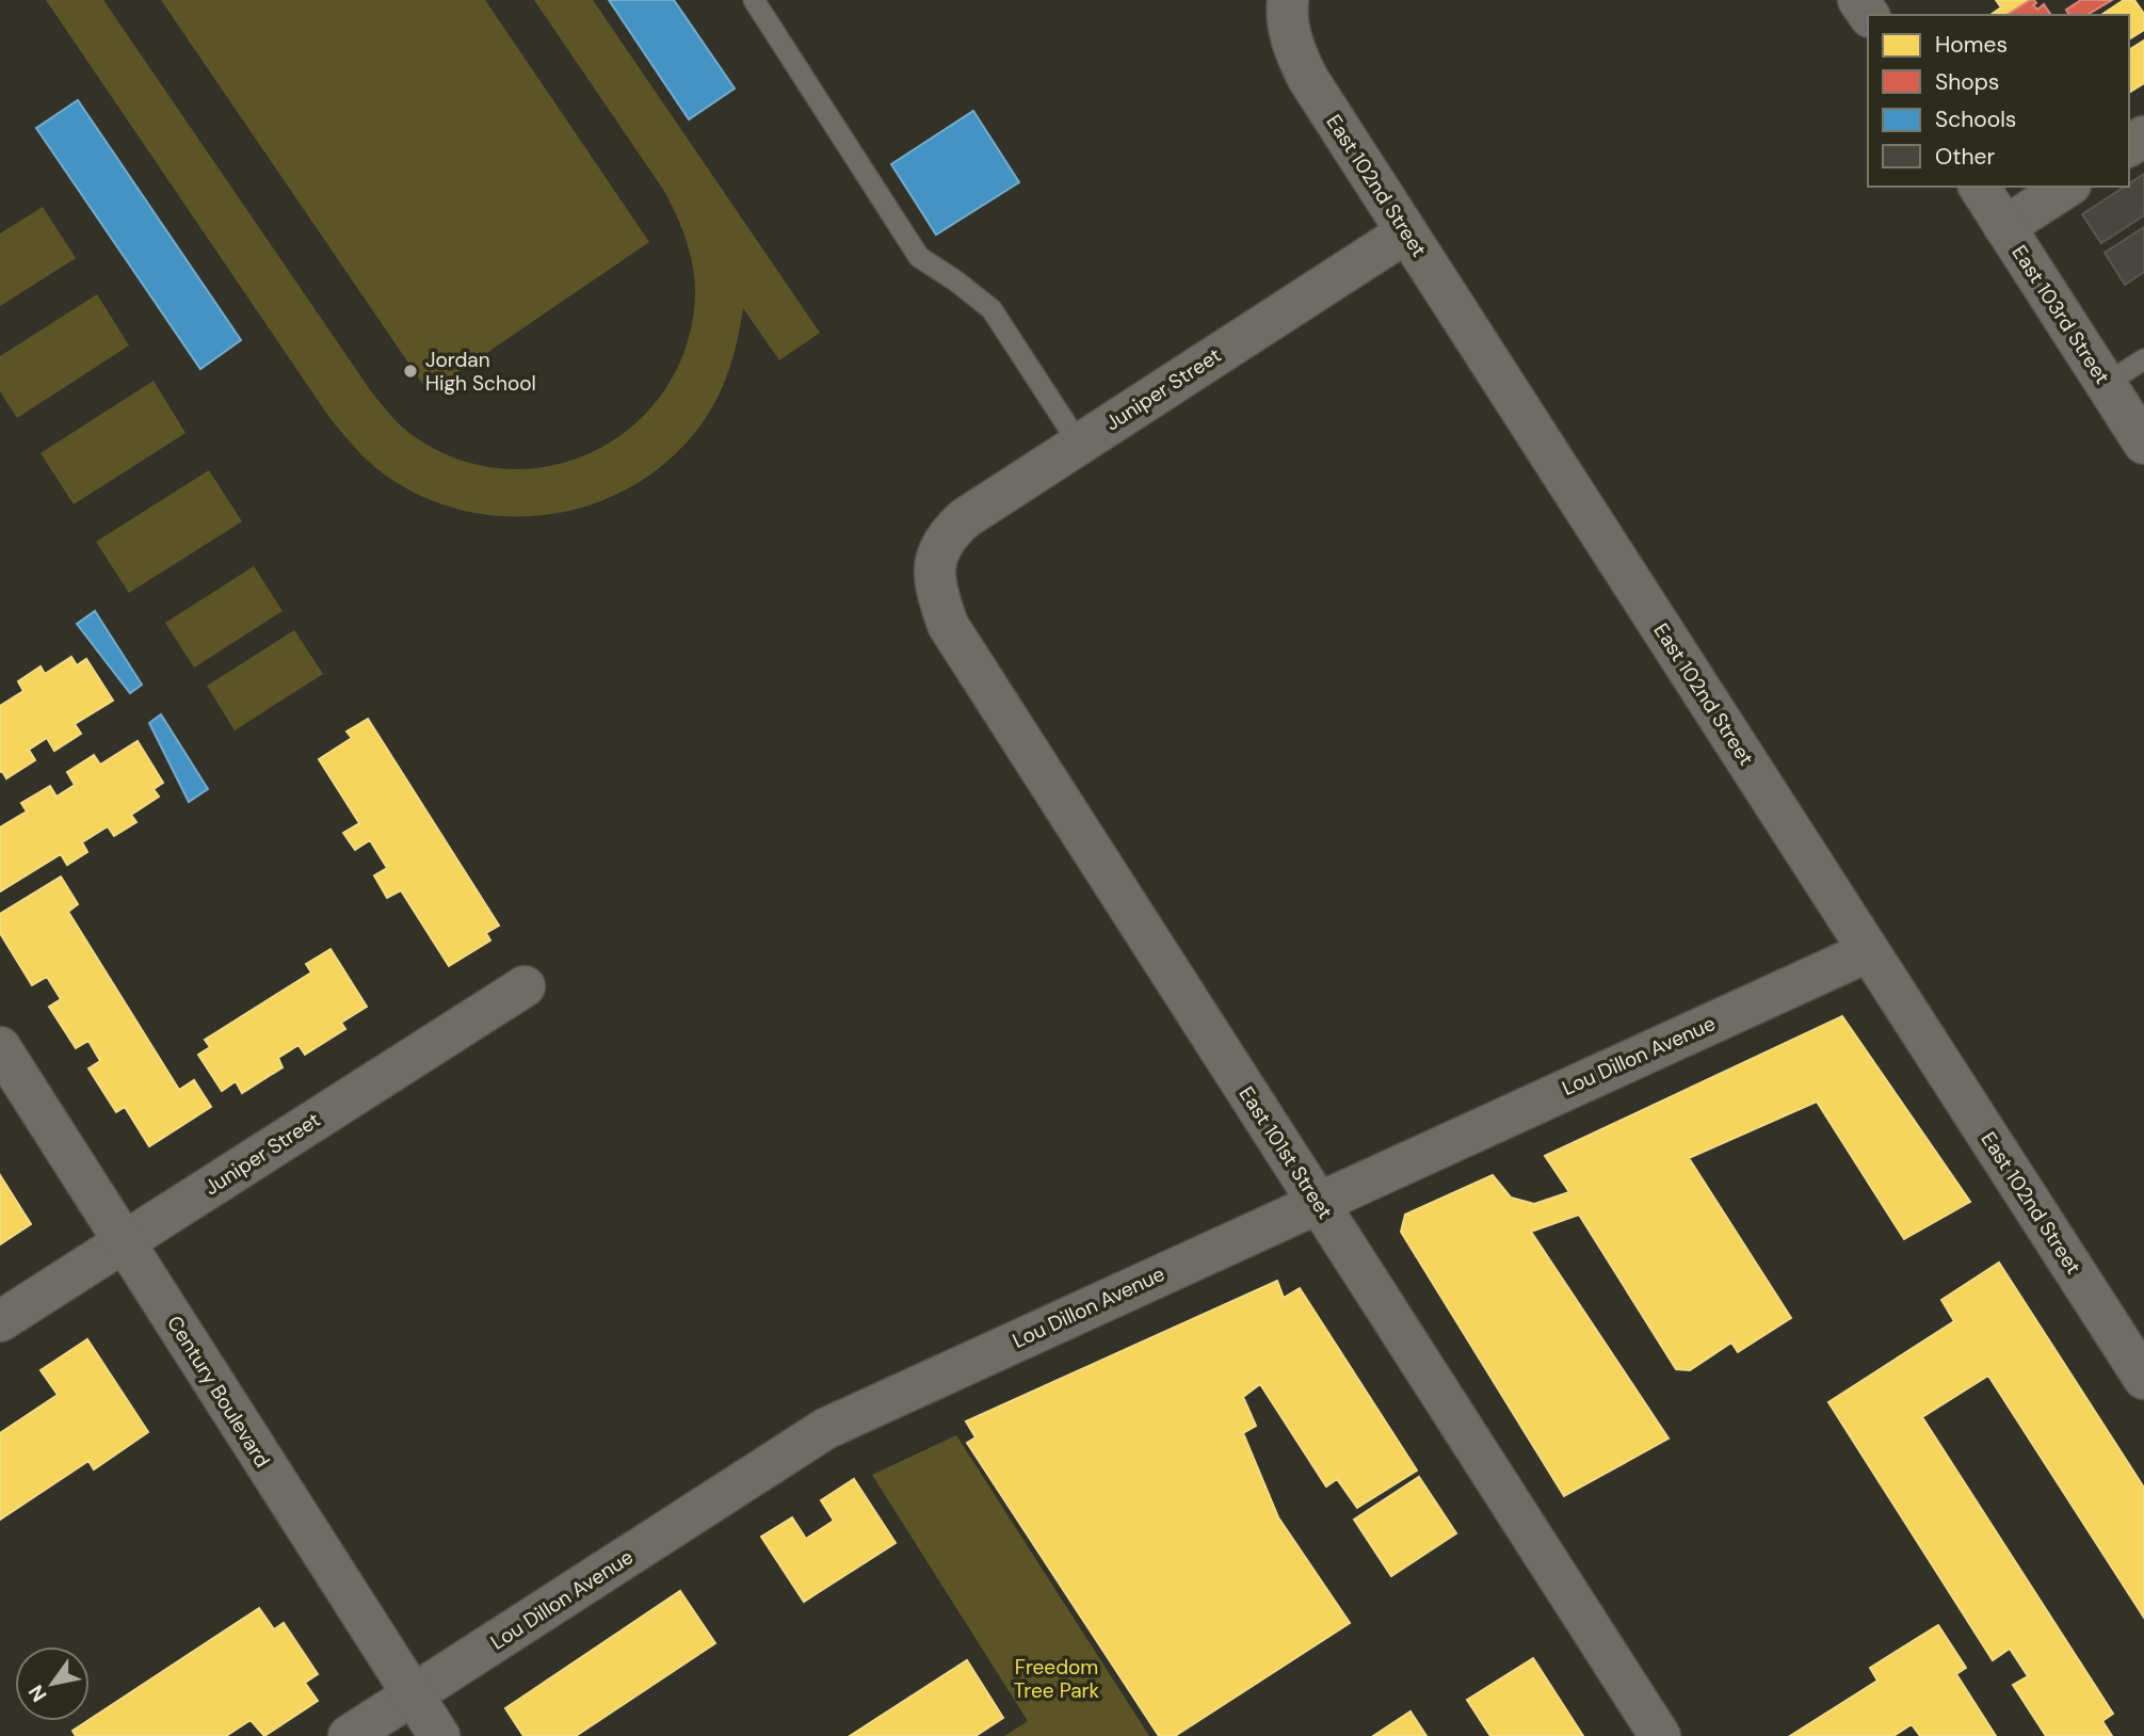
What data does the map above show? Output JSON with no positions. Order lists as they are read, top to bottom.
{
  "streets": {
    "street": [
      "East 102nd Street",
      "East 103rd Street",
      "Juniper Street",
      "Lou Dillon Avenue",
      "East 101st Street",
      "Century Boulevard"
    ]
  },
  "crossings": [
    ["East 102nd Street", "Juniper Street"],
    ["East 102nd Street", "Lou Dillon Avenue"],
    ["Juniper Street", "East 101st Street"],
    ["Juniper Street", "Century Boulevard"],
    ["Lou Dillon Avenue", "East 101st Street"],
    ["Lou Dillon Avenue", "Century Boulevard"]
  ],
  "parks": ["Freedom Tree Park"],
  "places": ["Jordan High School"],
  "legend": [
    "Homes",
    "Shops",
    "Schools",
    "Other"
  ],
  "north": "bottom left"
}
